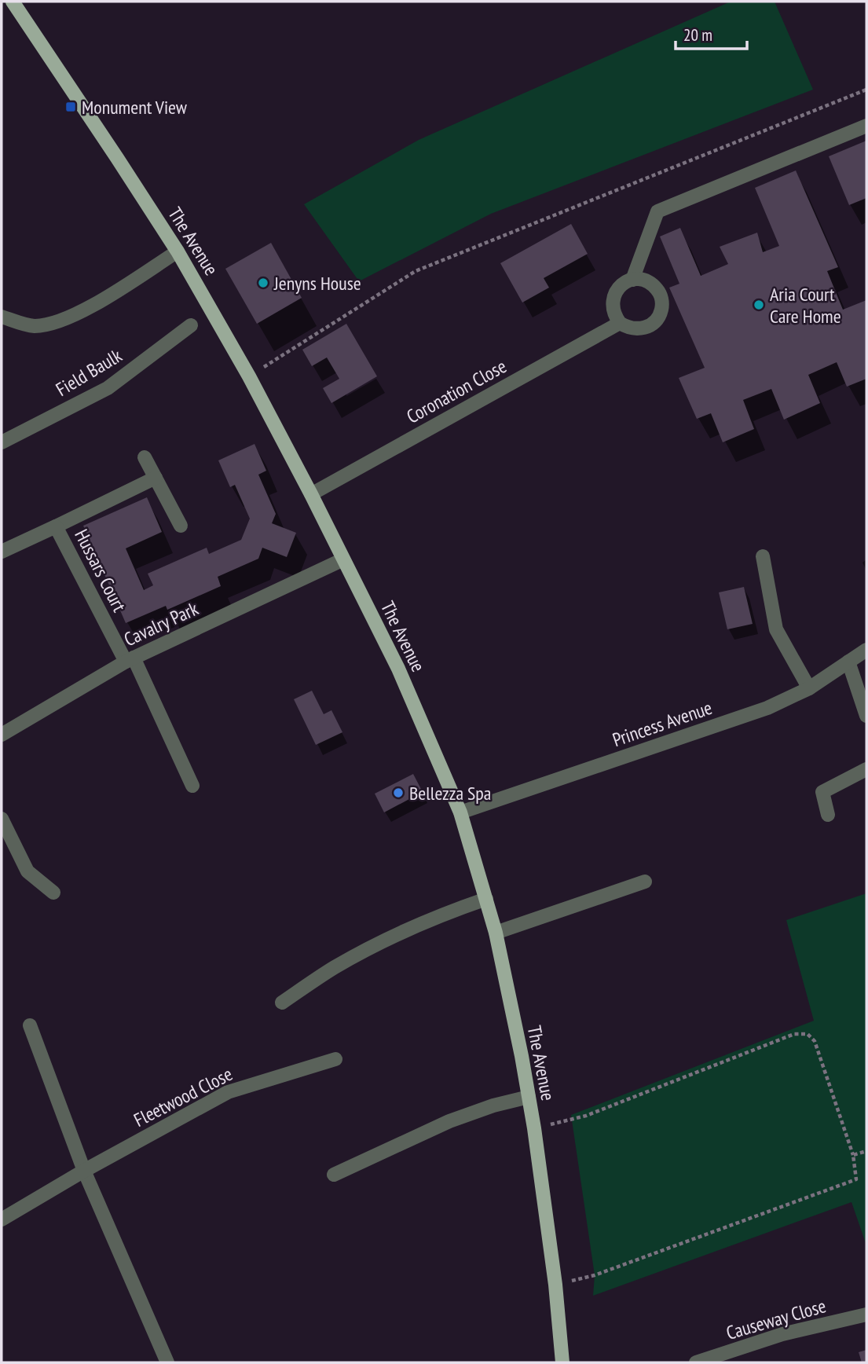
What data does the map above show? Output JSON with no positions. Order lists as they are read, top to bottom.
{
  "streets": {
    "main road": ["The Avenue"],
    "street": [
      "Field Baulk",
      "Coronation Close",
      "Hussars Court",
      "Cavalry Park",
      "Princess Avenue",
      "Fleetwood Close",
      "Causeway Close"
    ]
  },
  "crossings": [
    ["The Avenue", "Coronation Close"],
    ["The Avenue", "Cavalry Park"],
    ["The Avenue", "Princess Avenue"],
    ["Hussars Court", "Cavalry Park"]
  ],
  "places": {
    "transit": ["Monument View"],
    "other": ["Jenyns House", "Aria Court Care Home", "Bellezza Spa"]
  },
  "scale_bar": "20 m"
}
